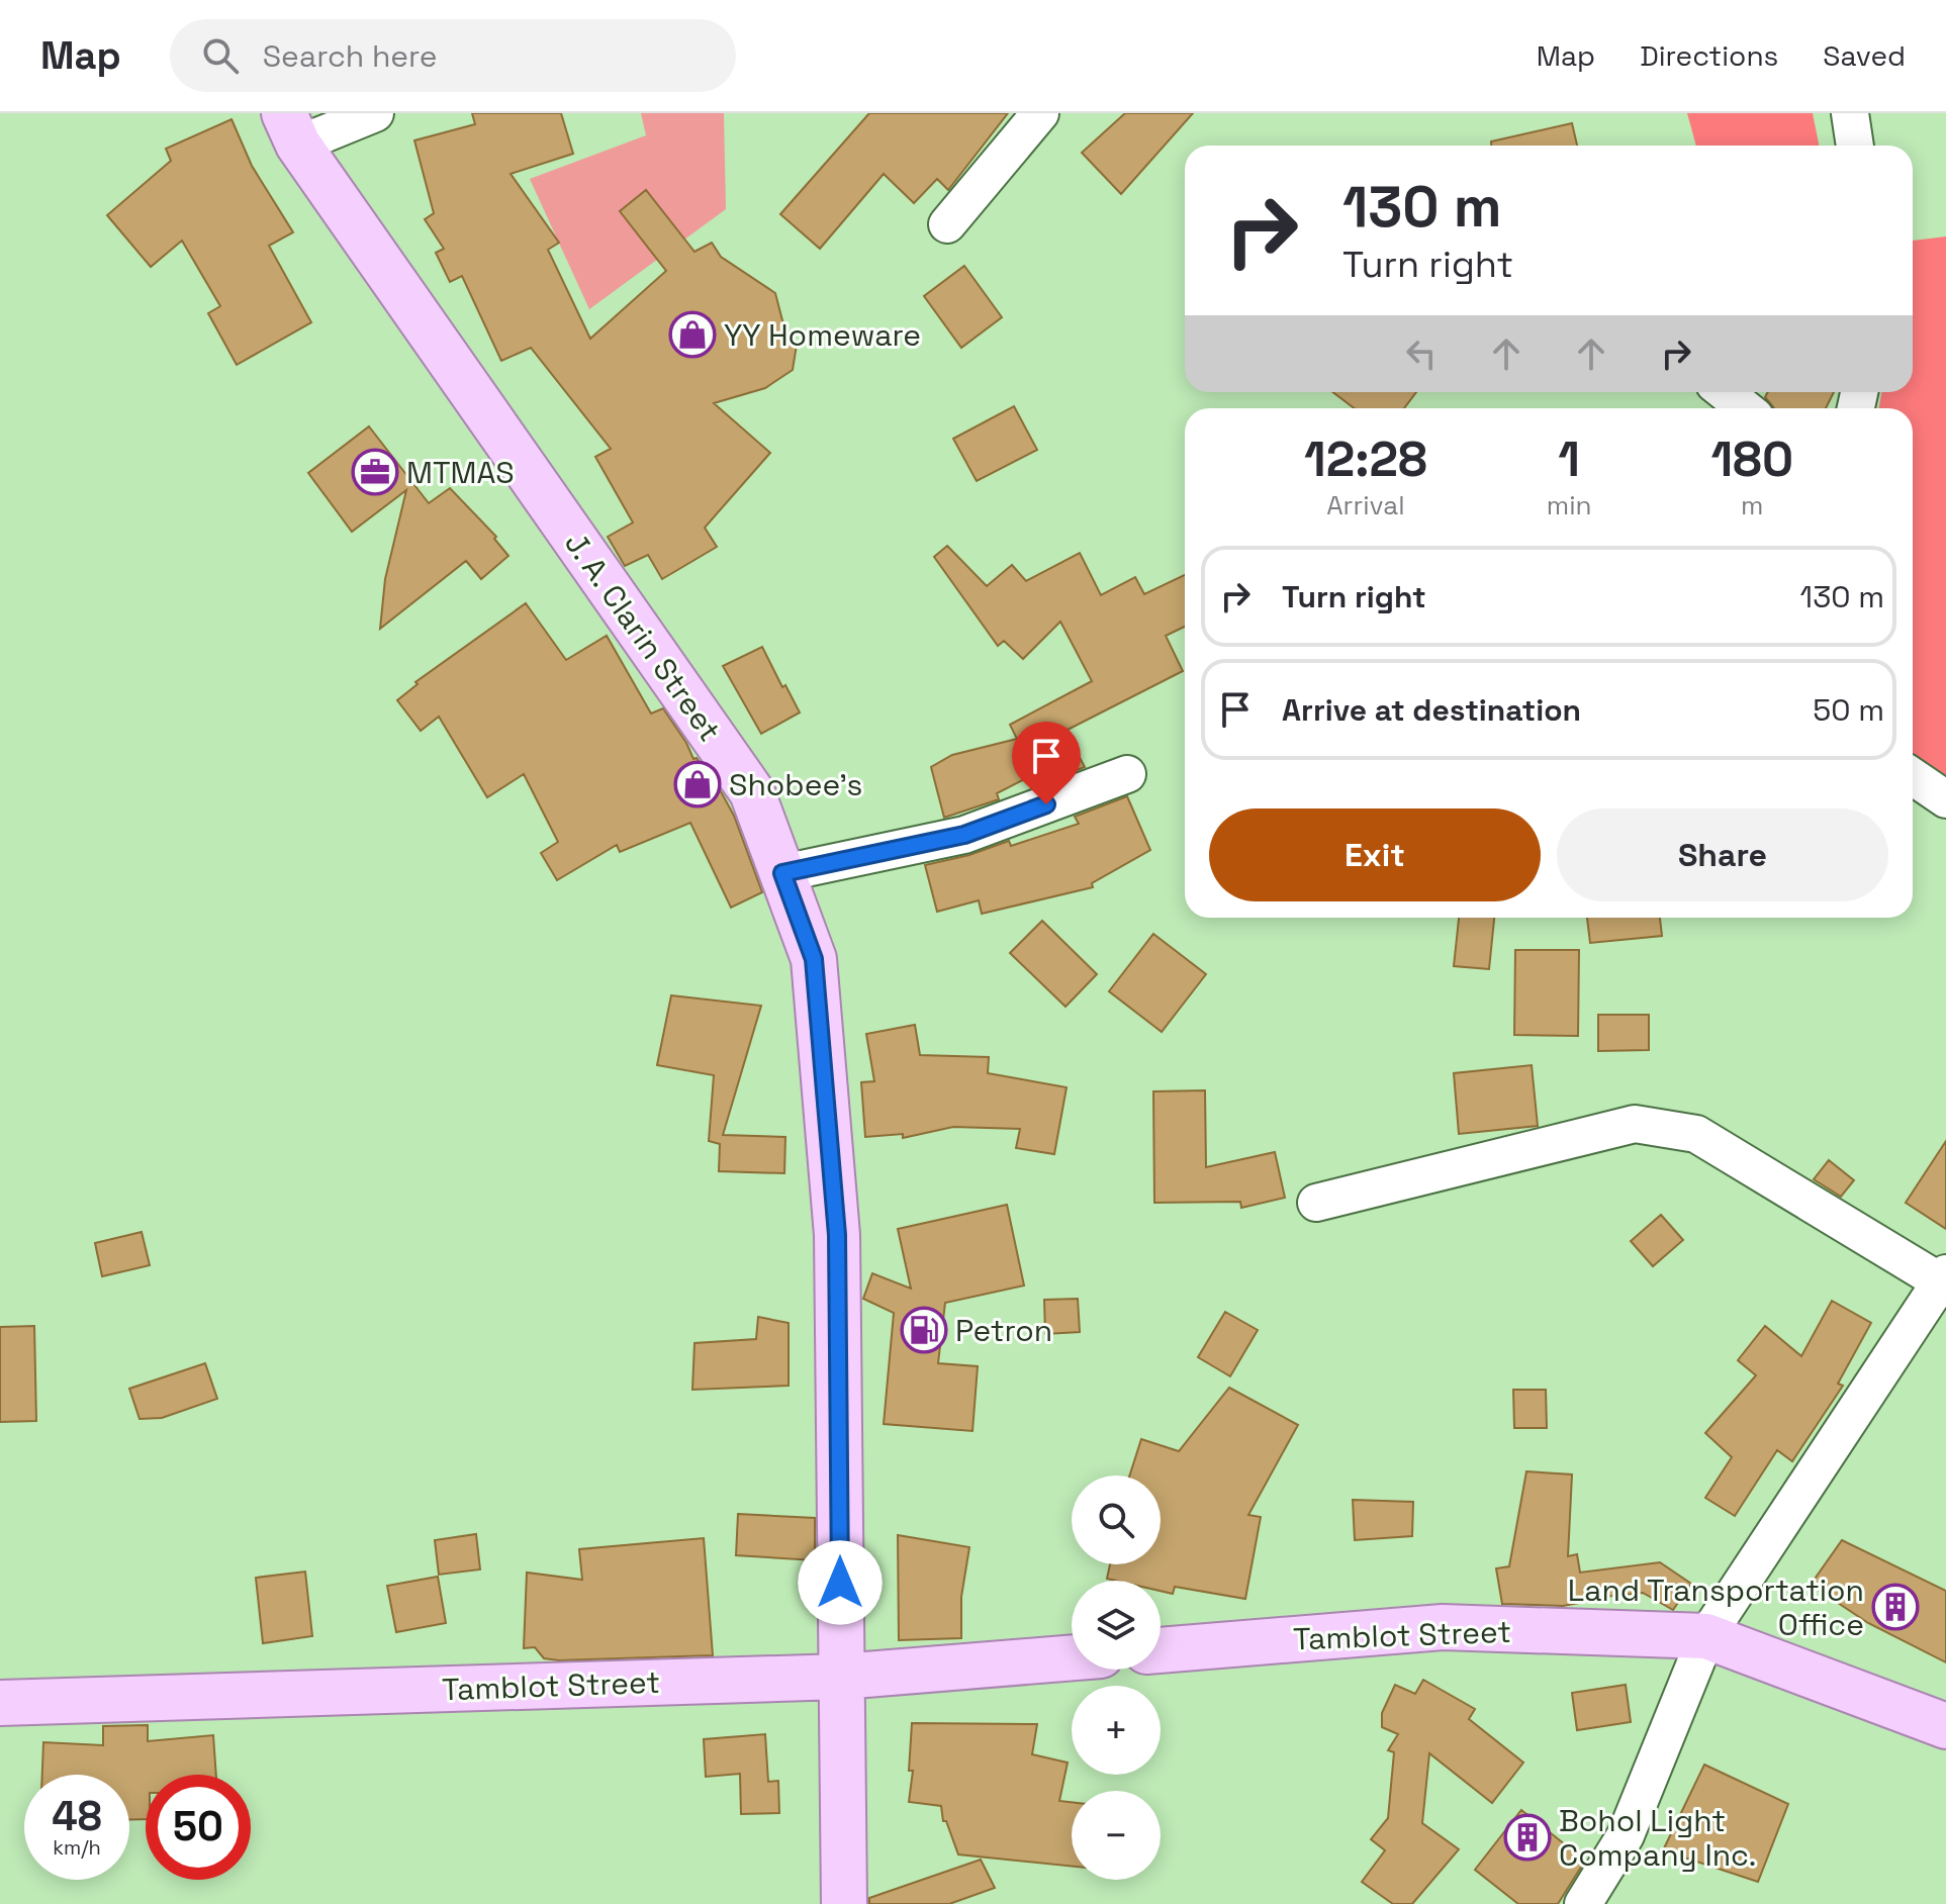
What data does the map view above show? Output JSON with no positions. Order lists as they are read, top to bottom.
{
  "streets": {
    "main road": ["J. A. Clarin Street", "Tamblot Street"]
  },
  "crossings": [
    ["J. A. Clarin Street", "Tamblot Street"]
  ],
  "places": {
    "shop": ["YY Homeware", "Shobee's"],
    "office": ["MTMAS"],
    "fuel station": ["Petron"],
    "building": ["Land Transportation Office", "Bohol Light Company Inc."]
  },
  "page": {
    "header": "Map",
    "search": "Search here",
    "nav": ["Map", "Directions", "Saved"],
    "turn": ["130 m", "Turn right"],
    "eta": [
      "12:28",
      "Arrival",
      "1",
      "min",
      "180",
      "m"
    ],
    "list": [
      {
        "name": "Turn right",
        "value": "130 m"
      },
      {
        "name": "Arrive at destination",
        "value": "50 m"
      }
    ],
    "buttons": ["Exit", "Share"],
    "map_buttons": ["+", "−"],
    "speed": "48 km/h",
    "limit": "50"
  }
}
